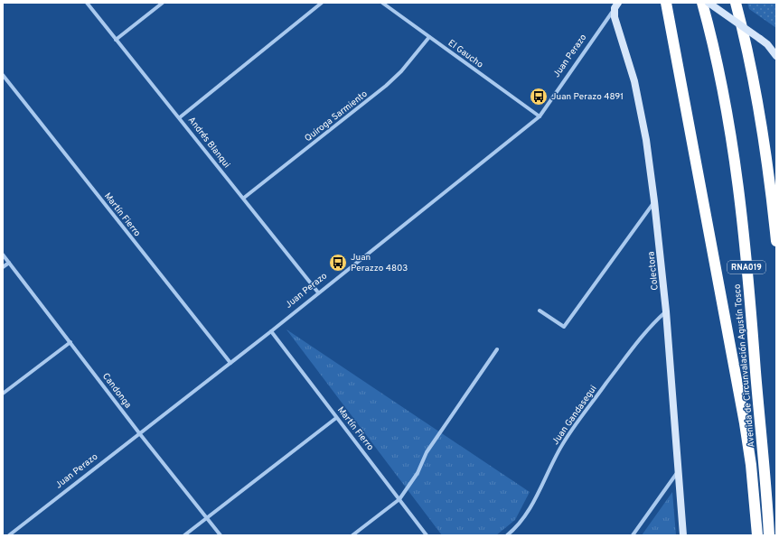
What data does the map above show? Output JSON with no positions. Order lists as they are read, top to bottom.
{
  "streets": {
    "highway": ["RNA019", "Avenida de Circunvalación Agustín Tosco"],
    "main road": ["Colectora"],
    "street": [
      "El Gaucho",
      "Juan Perazo",
      "Quiroga Sarmiento",
      "Andrés Blanqui",
      "Martín Fierro",
      "Candonga",
      "Juan Gandasegui"
    ]
  },
  "crossings": [
    ["El Gaucho", "Juan Perazo"],
    ["El Gaucho", "Quiroga Sarmiento"],
    ["Juan Perazo", "Andrés Blanqui"],
    ["Juan Perazo", "Martín Fierro"],
    ["Juan Perazo", "Colectora"],
    ["Juan Perazo", "Candonga"],
    ["Quiroga Sarmiento", "Andrés Blanqui"],
    ["Colectora", "Juan Gandasegui"]
  ],
  "places": {
    "bus stop": ["Juan Perazo 4891", "Juan Perazzo 4803"]
  }
}
